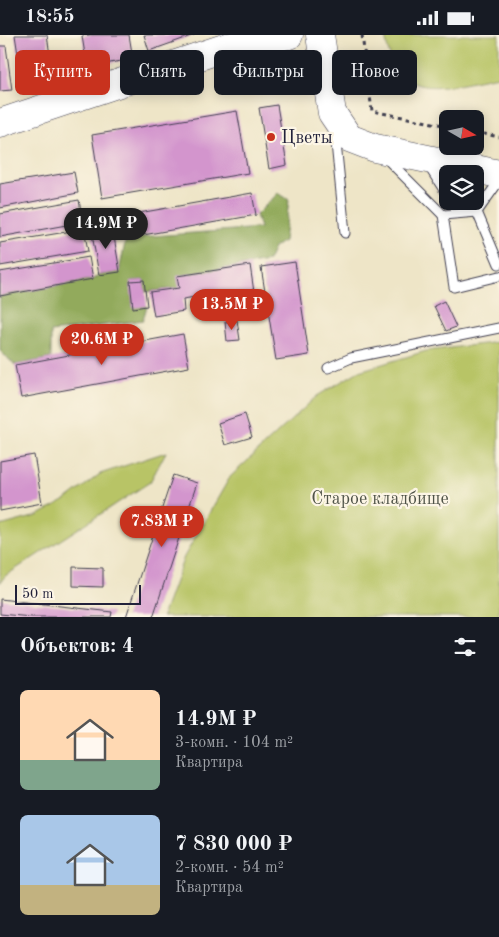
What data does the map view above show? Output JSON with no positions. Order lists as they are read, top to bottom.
{
  "parks": ["Старое кладбище"],
  "places": ["Цветы"],
  "scale_bar": "50 m",
  "north": "right",
  "page": {
    "status": "18:55",
    "chip": [
      "Купить",
      "Снять",
      "Фильтры",
      "Новое"
    ],
    "price": [
      "14.9M ₽",
      "13.5M ₽",
      "20.6M ₽",
      "7.83M ₽"
    ],
    "scale": "50 m",
    "heading": "Объектов: 4",
    "list": [
      {
        "name": "14.9M ₽",
        "note": "3-комн. · 104 m² · Квартира"
      },
      {
        "name": "7 830 000 ₽",
        "note": "2-комн. · 54 m² · Квартира"
      }
    ]
  }
}
